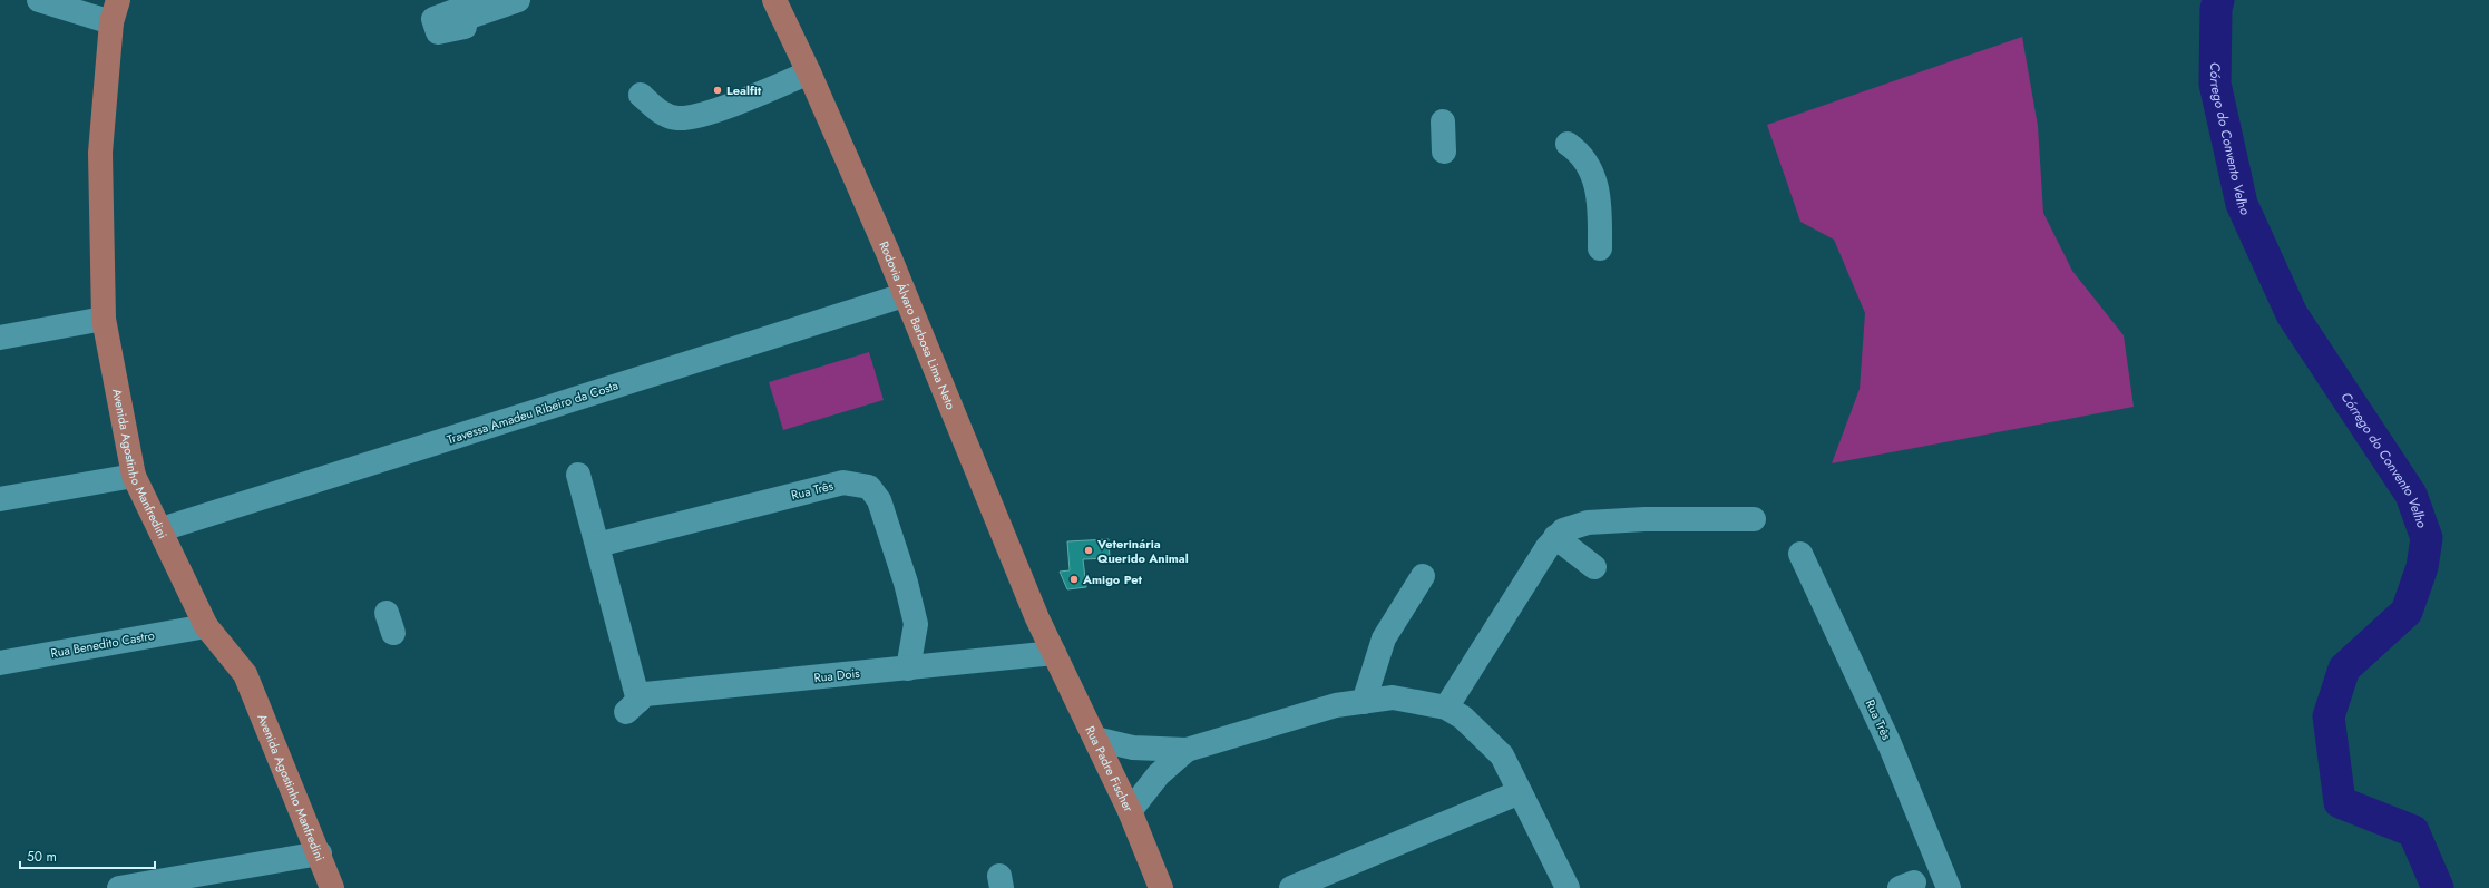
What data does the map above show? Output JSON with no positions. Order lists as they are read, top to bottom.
{
  "streets": {
    "main road": ["Rodovia Álvaro Barbosa Lima Neto", "Avenida Agostinho Manfredini", "Rua Padre Fischer"],
    "street": [
      "Travessa Amadeu Ribeiro da Costa",
      "Rua Três",
      "Rua Benedito Castro",
      "Rua Dois"
    ]
  },
  "crossings": [
    ["Rodovia Álvaro Barbosa Lima Neto", "Travessa Amadeu Ribeiro da Costa"],
    ["Rodovia Álvaro Barbosa Lima Neto", "Rua Dois"],
    ["Rodovia Álvaro Barbosa Lima Neto", "Rua Padre Fischer"],
    ["Travessa Amadeu Ribeiro da Costa", "Avenida Agostinho Manfredini"],
    ["Avenida Agostinho Manfredini", "Rua Benedito Castro"],
    ["Rua Três", "Rua Dois"],
    ["Rua Dois", "Rua Padre Fischer"]
  ],
  "water": ["Córrego do Convento Velho"],
  "places": ["Lealfit", "Veterinária Querido Animal", "Amigo Pet"],
  "scale_bar": "50 m"
}
